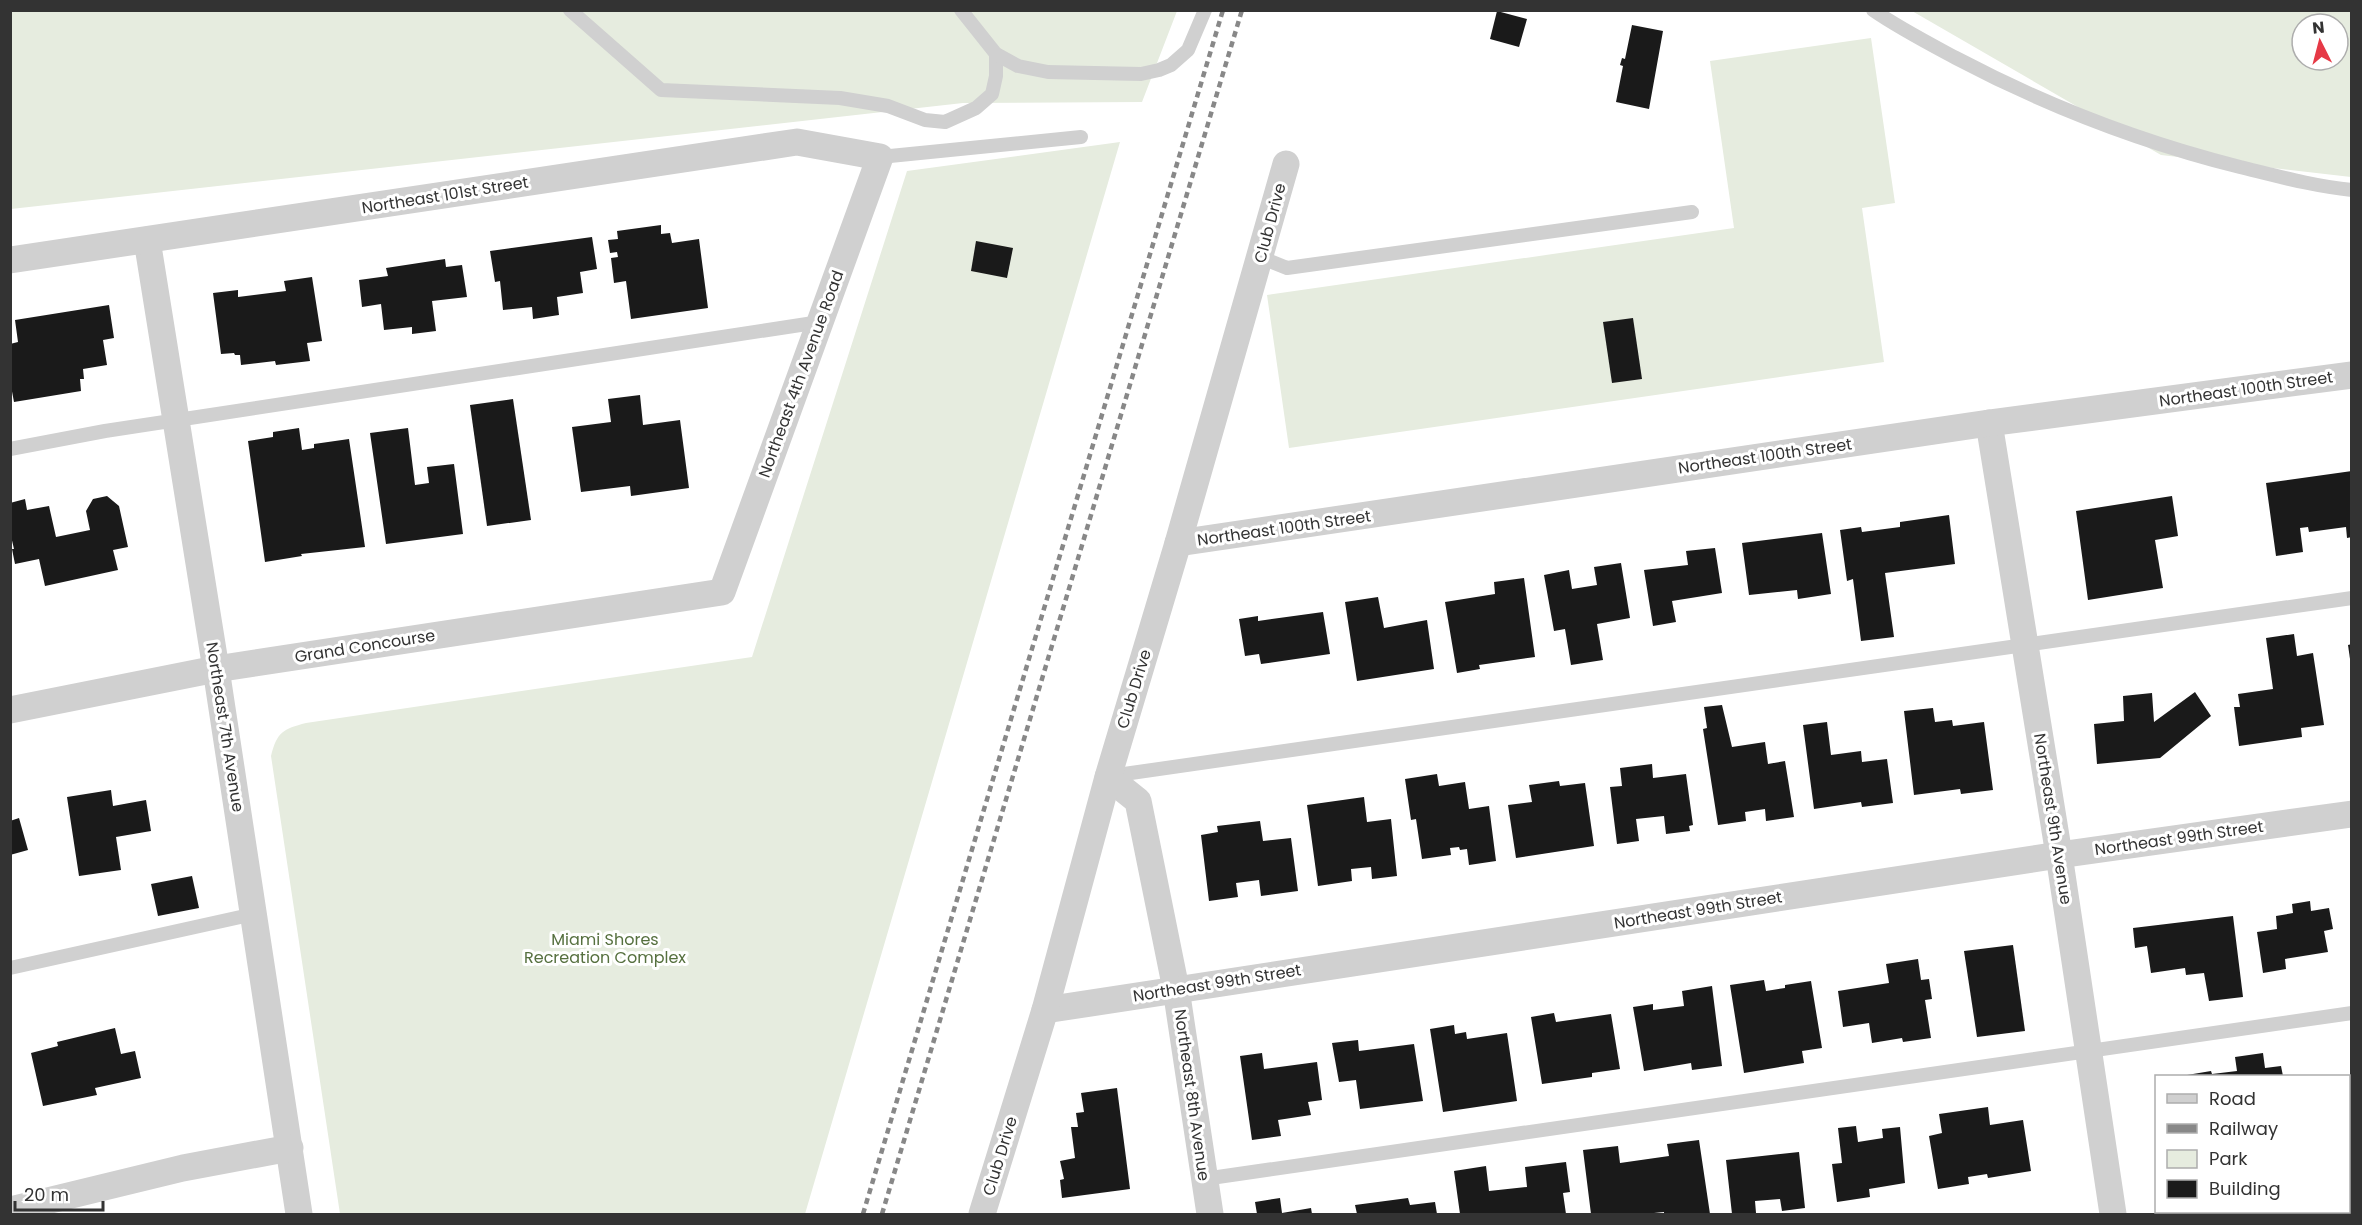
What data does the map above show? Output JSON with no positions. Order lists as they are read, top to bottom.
{
  "streets": {
    "street": [
      "Northeast 101st Street",
      "Club Drive",
      "Northeast 4th Avenue Road",
      "Northeast 100th Street",
      "Grand Concourse",
      "Northeast 7th Avenue",
      "Northeast 9th Avenue",
      "Northeast 99th Street",
      "Northeast 8th Avenue"
    ]
  },
  "crossings": [
    ["Northeast 101st Street", "Northeast 4th Avenue Road"],
    ["Northeast 101st Street", "Northeast 7th Avenue"],
    ["Club Drive", "Northeast 100th Street"],
    ["Club Drive", "Northeast 99th Street"],
    ["Club Drive", "Northeast 8th Avenue"],
    ["Northeast 4th Avenue Road", "Grand Concourse"],
    ["Northeast 100th Street", "Northeast 9th Avenue"],
    ["Grand Concourse", "Northeast 7th Avenue"],
    ["Northeast 9th Avenue", "Northeast 99th Street"],
    ["Northeast 99th Street", "Northeast 8th Avenue"]
  ],
  "parks": ["Miami Shores Recreation Complex"],
  "legend": [
    "Road",
    "Railway",
    "Park",
    "Building"
  ],
  "scale_bar": "20 m",
  "north": "top"
}
